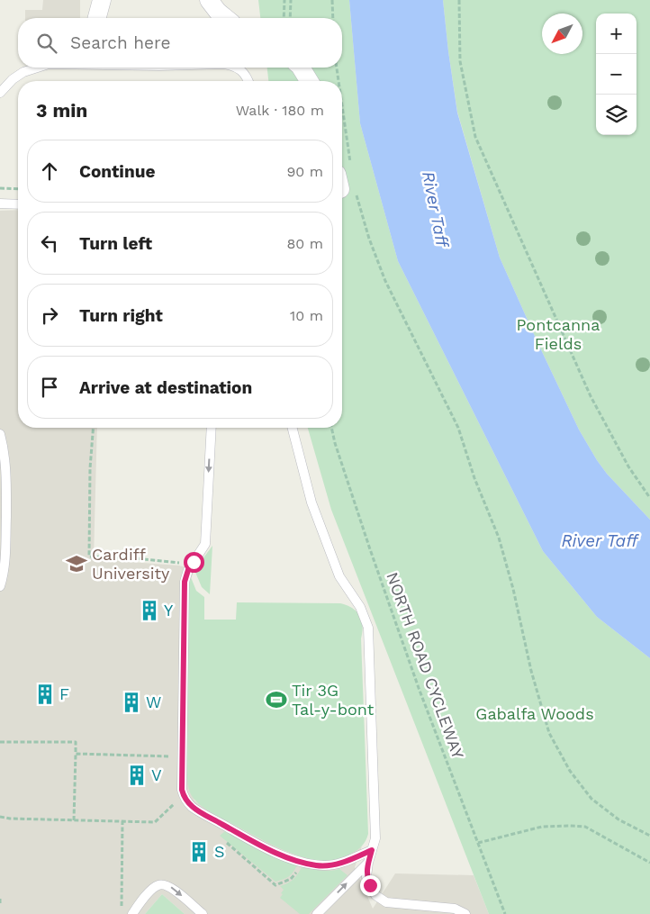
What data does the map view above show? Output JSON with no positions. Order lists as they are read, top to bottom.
{
  "streets": {
    "path": ["NORTH ROAD CYCLEWAY"]
  },
  "water": ["River Taff"],
  "parks": ["Pontcanna Fields", "Gabalfa Woods"],
  "places": {
    "school or university": ["Cardiff University"],
    "building": [
      "Y",
      "F",
      "W",
      "V",
      "S"
    ],
    "sports": ["Tir 3G Tal-y-bont"]
  },
  "north": "bottom left",
  "page": {
    "map_buttons": ["+", "−"],
    "search": "Search here",
    "heading": ["3 min", "Walk · 180 m"],
    "list": [
      ["Continue", "90 m"],
      ["Turn left", "80 m"],
      ["Turn right", "10 m"],
      "Arrive at destination"
    ]
  }
}
